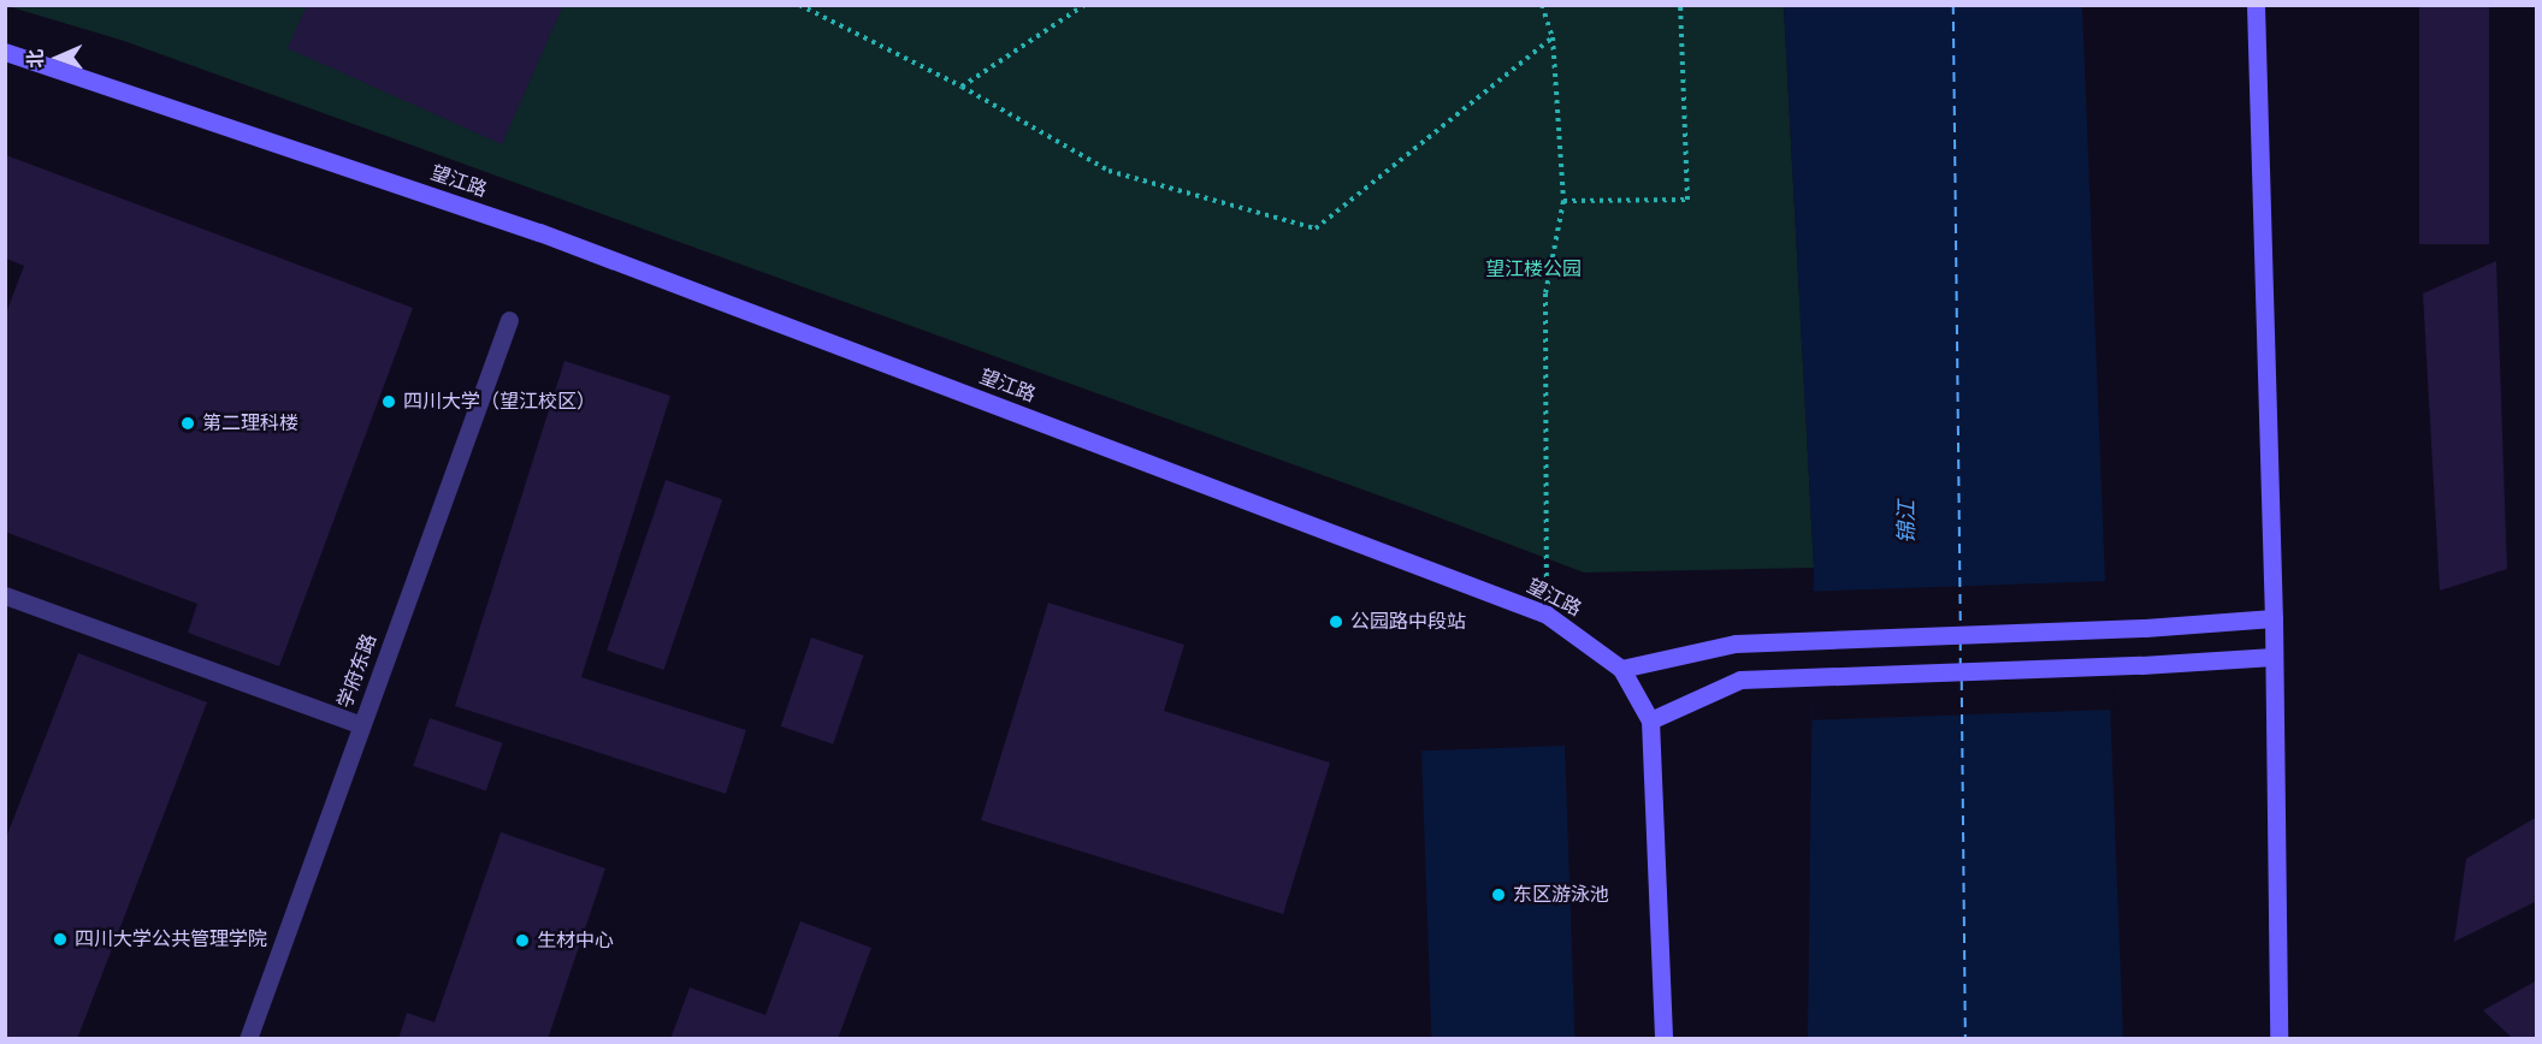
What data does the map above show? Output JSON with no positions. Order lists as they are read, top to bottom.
{
  "streets": {
    "street": ["望江路", "学府东路"]
  },
  "water": ["锦江"],
  "parks": ["望江楼公园"],
  "places": [
    "四川大学（望江校区）",
    "第二理科楼",
    "公园路中段站",
    "东区游泳池",
    "四川大学公共管理学院",
    "生材中心"
  ],
  "north": "left"
}
